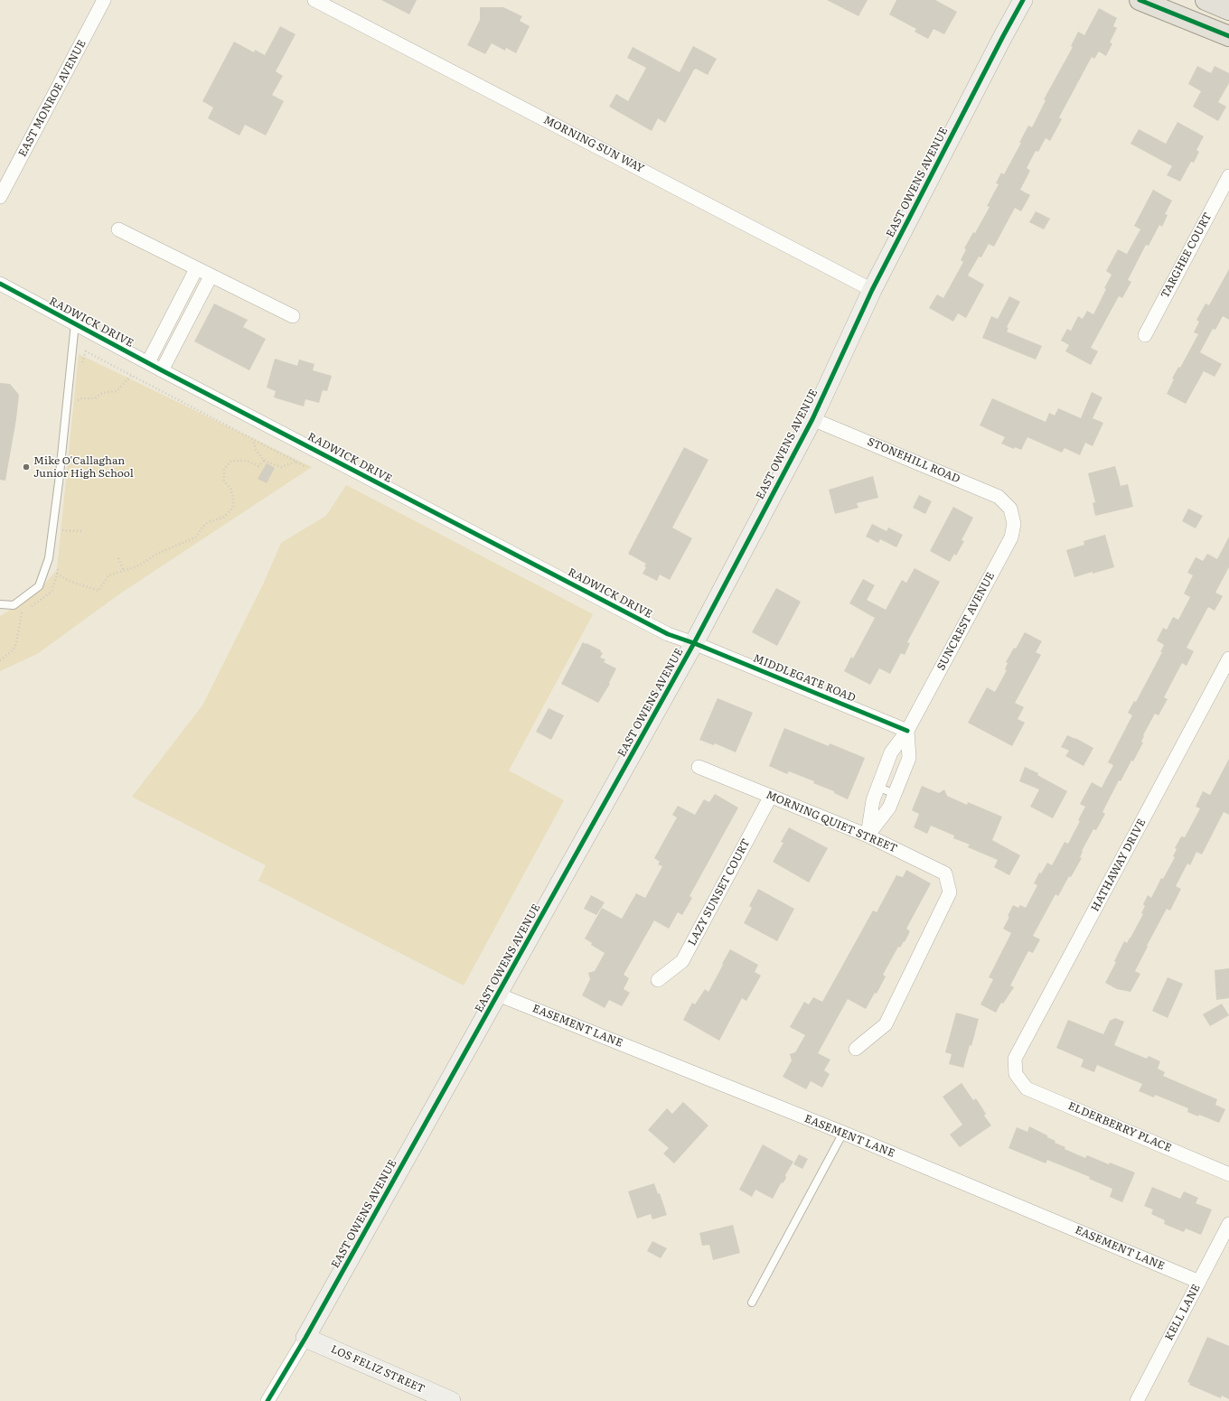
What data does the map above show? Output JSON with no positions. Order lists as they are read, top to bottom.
{
  "streets": {
    "street": [
      "EAST MONROE AVENUE",
      "MORNING SUN WAY",
      "EAST OWENS AVENUE",
      "TARGHEE COURT",
      "RADWICK DRIVE",
      "STONEHILL ROAD",
      "SUNCREST AVENUE",
      "MIDDLEGATE ROAD",
      "MORNING QUIET STREET",
      "HATHAWAY DRIVE",
      "LAZY SUNSET COURT",
      "EASEMENT LANE",
      "ELDERBERRY PLACE",
      "KELL LANE",
      "LOS FELIZ STREET"
    ]
  },
  "crossings": [
    ["MORNING SUN WAY", "EAST OWENS AVENUE"],
    ["EAST OWENS AVENUE", "RADWICK DRIVE"],
    ["EAST OWENS AVENUE", "STONEHILL ROAD"],
    ["EAST OWENS AVENUE", "MIDDLEGATE ROAD"],
    ["EAST OWENS AVENUE", "EASEMENT LANE"],
    ["EAST OWENS AVENUE", "LOS FELIZ STREET"],
    ["RADWICK DRIVE", "MIDDLEGATE ROAD"],
    ["STONEHILL ROAD", "SUNCREST AVENUE"],
    ["SUNCREST AVENUE", "MIDDLEGATE ROAD"],
    ["SUNCREST AVENUE", "MORNING QUIET STREET"],
    ["MORNING QUIET STREET", "LAZY SUNSET COURT"],
    ["HATHAWAY DRIVE", "ELDERBERRY PLACE"],
    ["EASEMENT LANE", "KELL LANE"]
  ],
  "places": ["Mike O'Callaghan Junior High School"]
}
